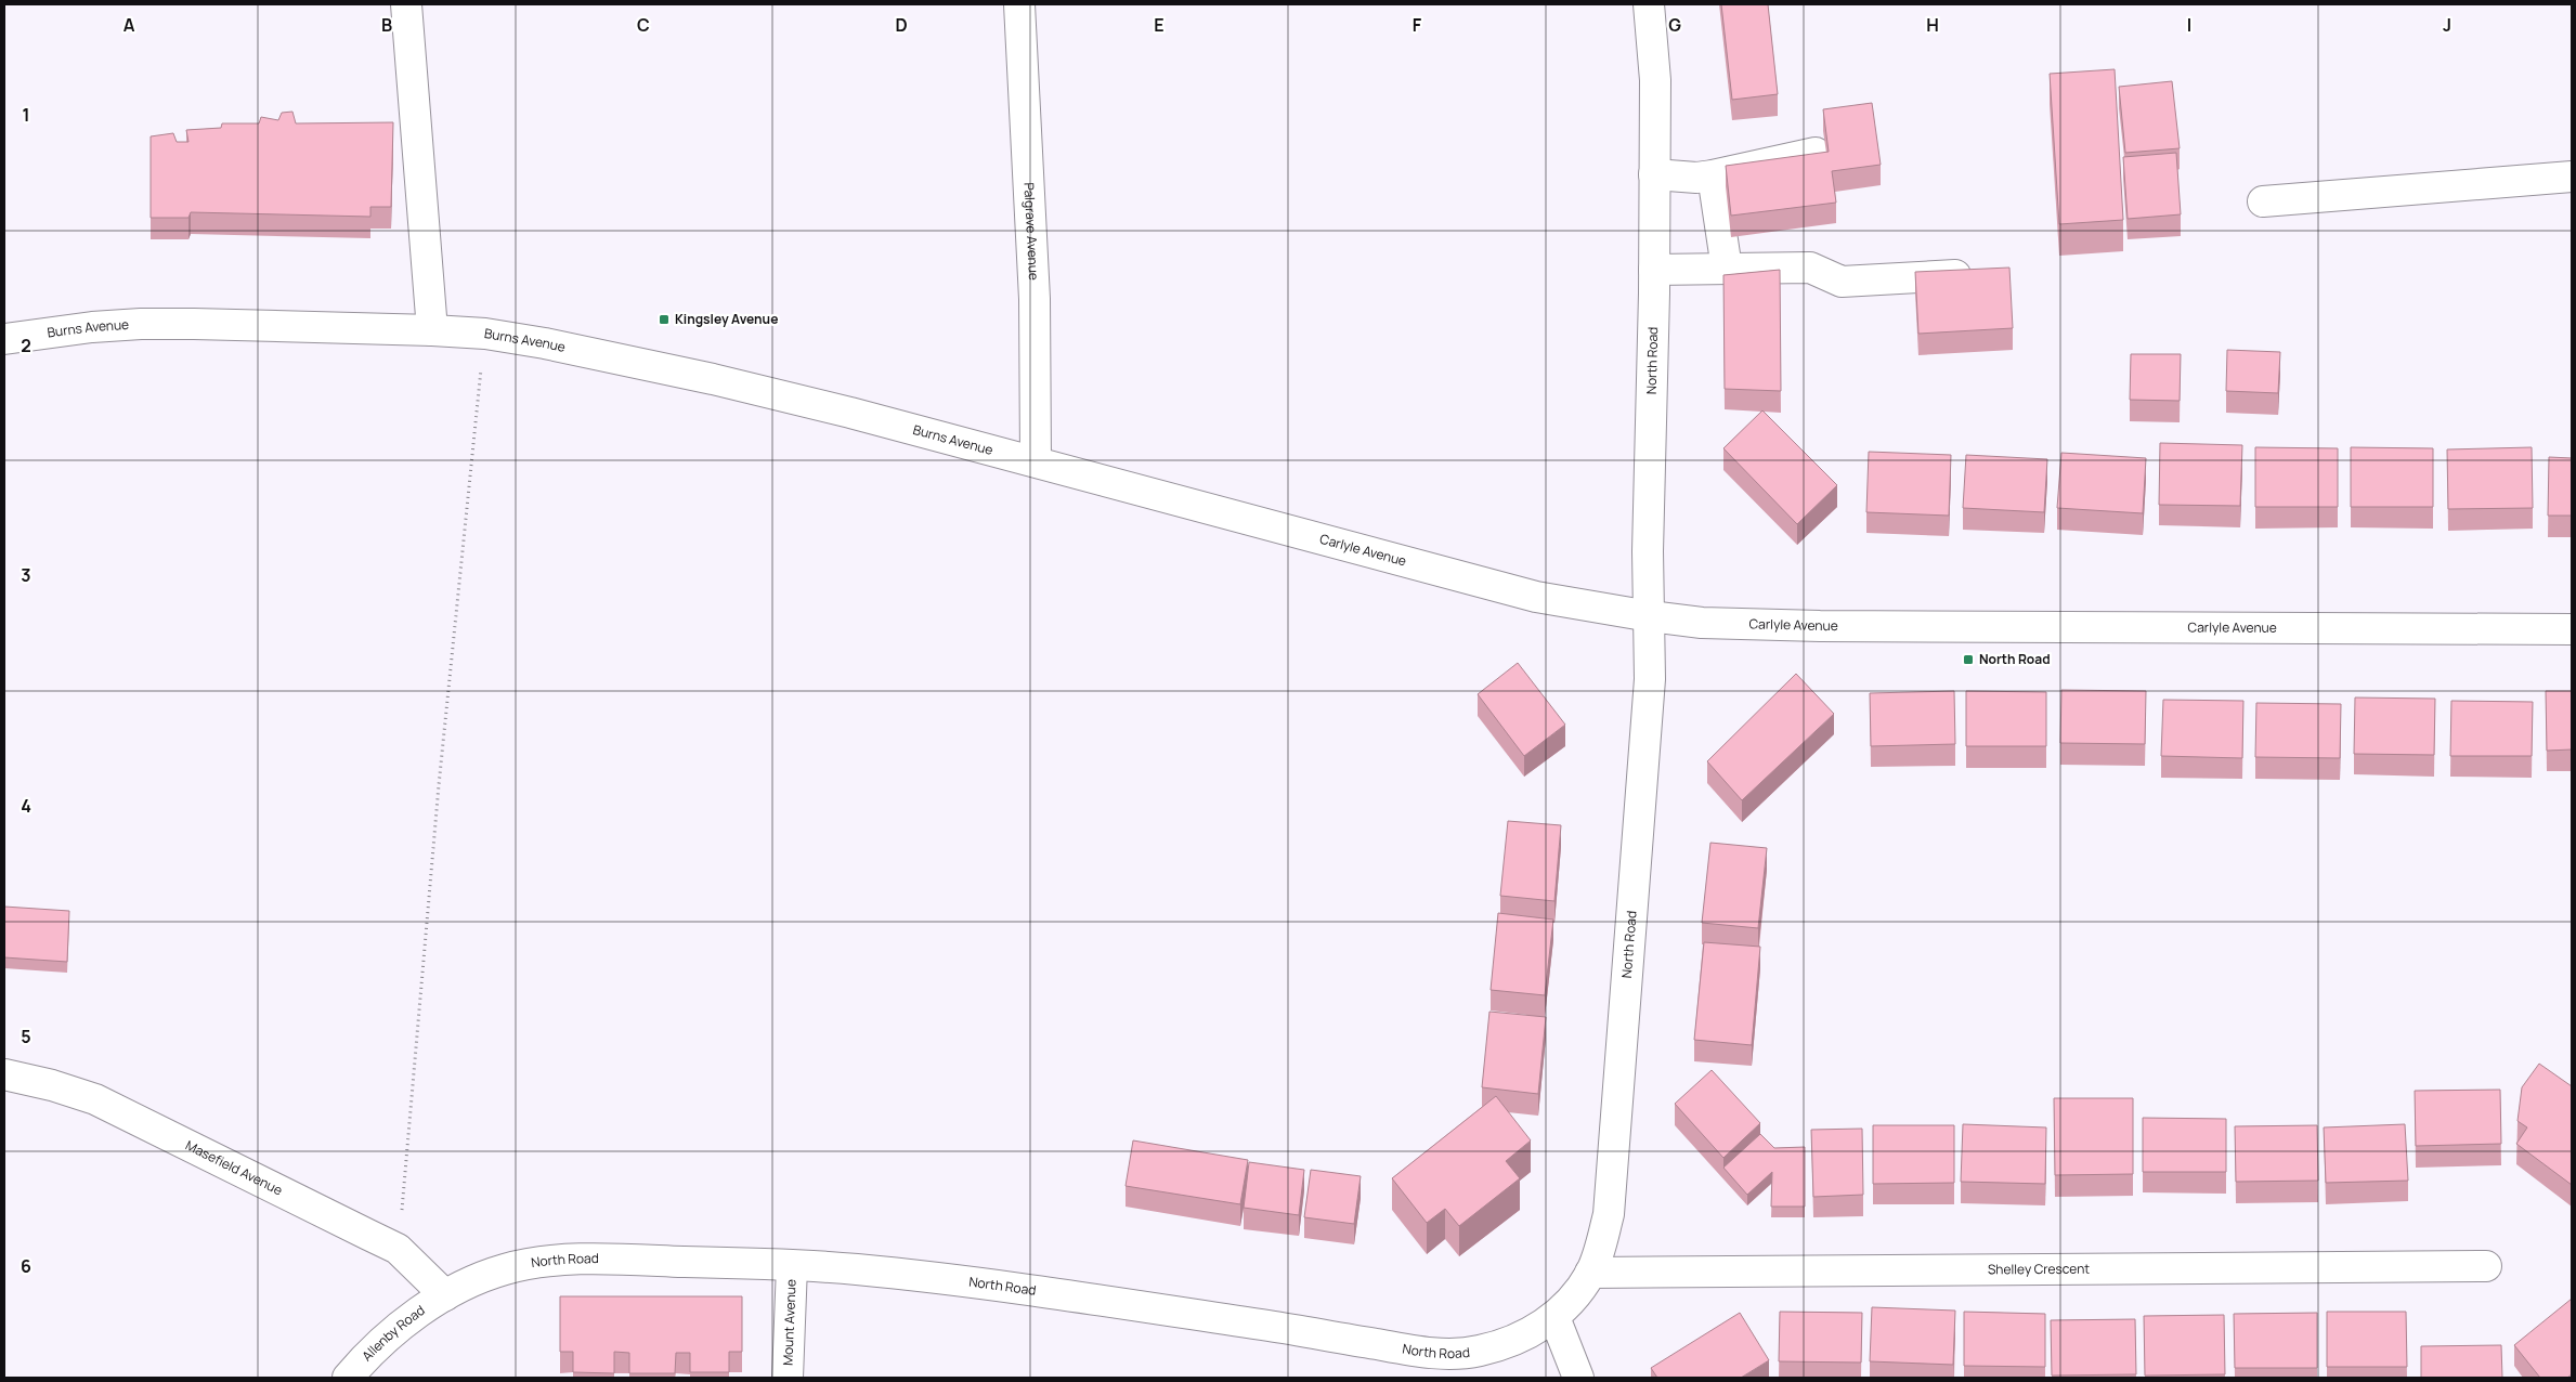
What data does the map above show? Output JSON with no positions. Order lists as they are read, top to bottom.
{
  "streets": {
    "street": [
      "Palgrave Avenue",
      "Burns Avenue",
      "North Road",
      "Carlyle Avenue",
      "Masefield Avenue",
      "Shelley Crescent",
      "Mount Avenue",
      "Allenby Road"
    ]
  },
  "crossings": [
    ["Palgrave Avenue", "Burns Avenue"],
    ["Palgrave Avenue", "Carlyle Avenue"],
    ["Burns Avenue", "Carlyle Avenue"],
    ["North Road", "Carlyle Avenue"],
    ["North Road", "Masefield Avenue"],
    ["North Road", "Shelley Crescent"],
    ["North Road", "Mount Avenue"],
    ["North Road", "Allenby Road"],
    ["Masefield Avenue", "Allenby Road"]
  ],
  "places": {
    "transit": ["Kingsley Avenue", "North Road"]
  },
  "grid": {
    "columns": [
      "A",
      "B",
      "C",
      "D",
      "E",
      "F",
      "G",
      "H",
      "I",
      "J"
    ],
    "rows": [
      "1",
      "2",
      "3",
      "4",
      "5",
      "6"
    ]
  }
}
